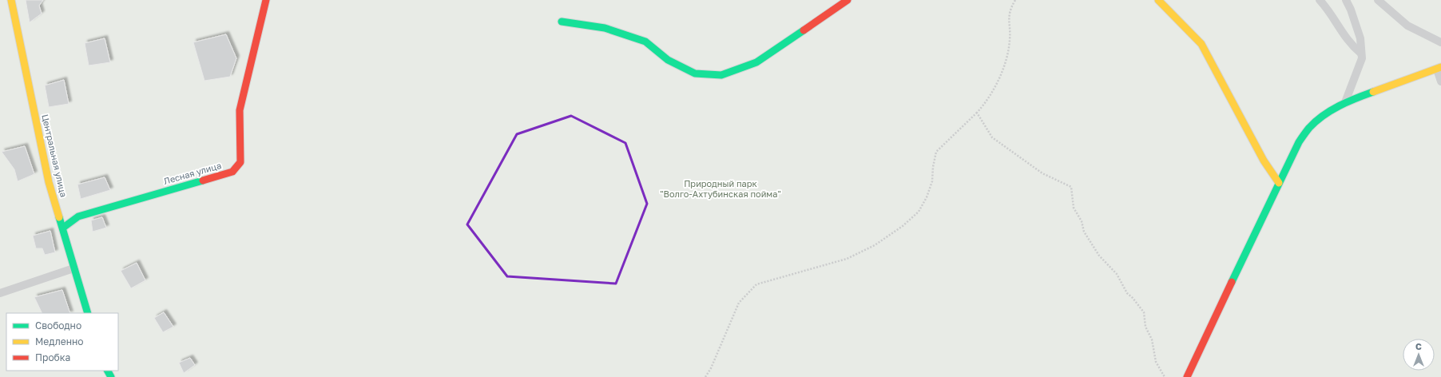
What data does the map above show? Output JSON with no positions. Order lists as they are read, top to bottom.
{
  "streets": {
    "street": ["Центральная улица", "Лесная улица"]
  },
  "crossings": [
    ["Центральная улица", "Лесная улица"]
  ],
  "parks": ["Природный парк \"Волго-Ахтубинская пойма\""],
  "legend": ["Свободно", "Медленно", "Пробка"],
  "north": "top"
}
